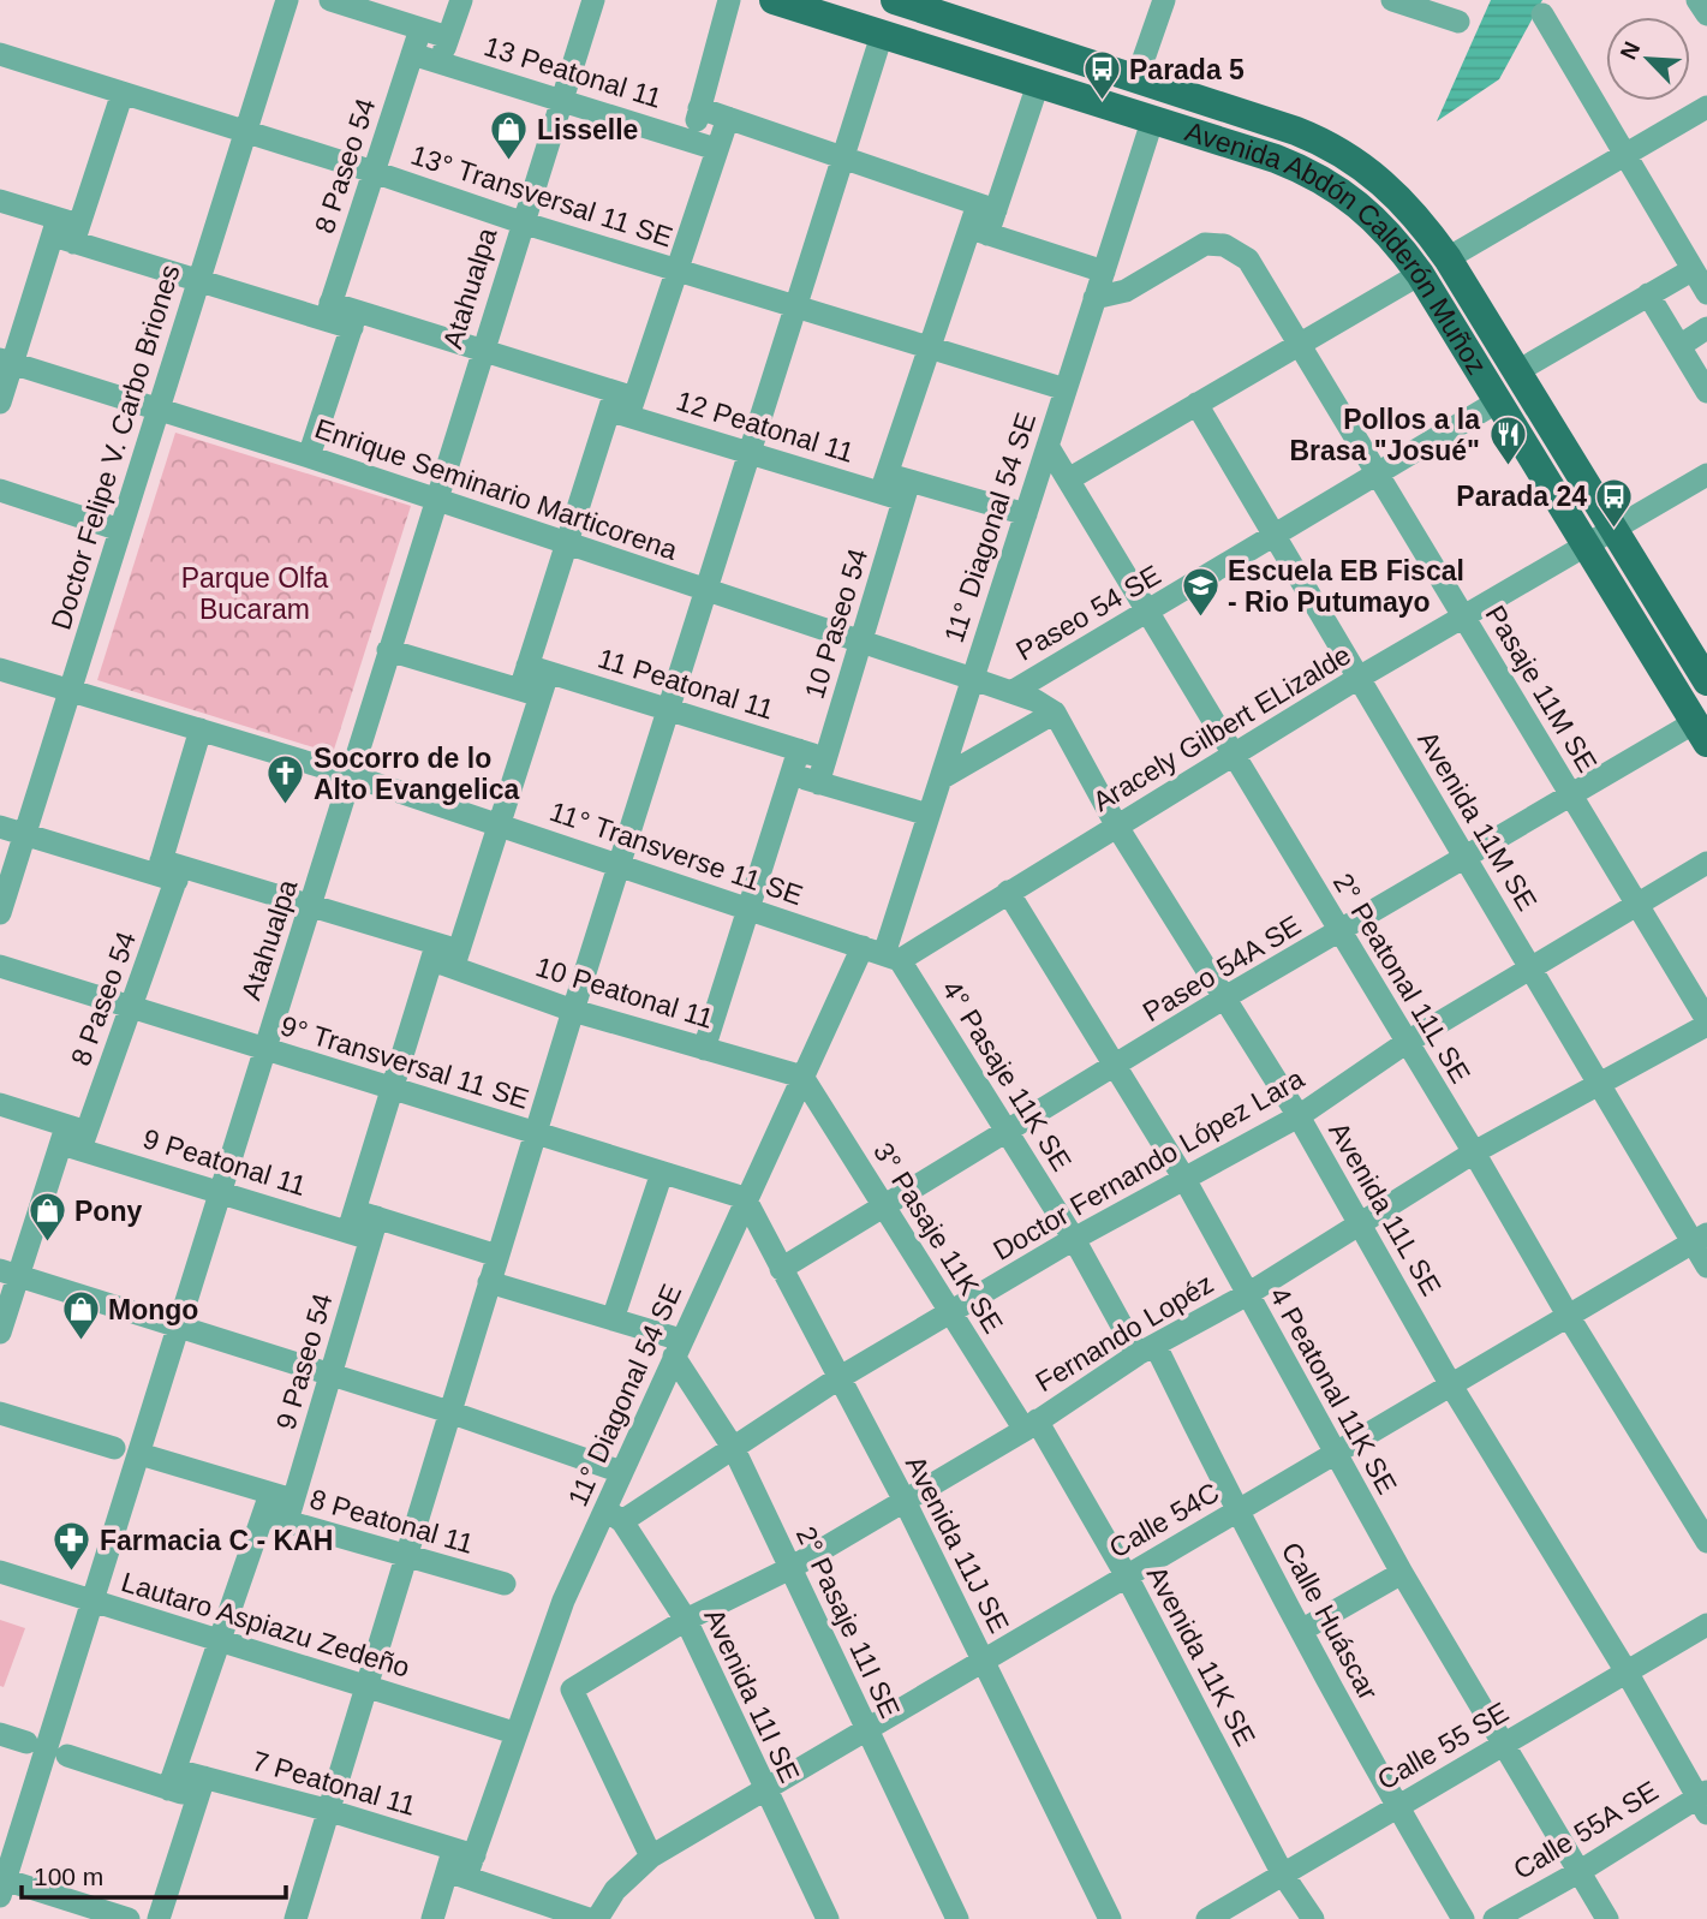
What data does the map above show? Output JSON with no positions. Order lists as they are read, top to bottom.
{
  "streets": {
    "main road": ["Avenida Abdón Calderón Muñoz"],
    "street": [
      "13 Peatonal 11",
      "8 Paseo 54",
      "13° Transversal 11 SE",
      "Atahualpa",
      "12 Peatonal 11",
      "Doctor Felipe V. Carbo Briones",
      "Enrique Seminario Marticorena",
      "11° Diagonal 54 SE",
      "Paseo 54 SE",
      "10 Paseo 54",
      "11 Peatonal 11",
      "Pasaje 11M SE",
      "Aracely Gilbert ELizalde",
      "Avenida 11M SE",
      "11° Transverse 11 SE",
      "Paseo 54A SE",
      "2° Peatonal 11L SE",
      "10 Peatonal 11",
      "9° Transversal 11 SE",
      "4° Pasaje 11K SE",
      "9 Peatonal 11",
      "Doctor Fernando López Lara",
      "Avenida 11L SE",
      "3° Pasaje 11K SE",
      "Fernando Lopéz",
      "9 Paseo 54",
      "4 Peatonal 11K SE",
      "Calle 54C",
      "8 Peatonal 11",
      "Avenida 11J SE",
      "Calle Huáscar",
      "2° Pasaje 11I SE",
      "Lautaro Aspiazu Zedeño",
      "Avenida 11K SE",
      "Avenida 11I SE",
      "Calle 55 SE",
      "7 Peatonal 11",
      "Calle 55A SE"
    ]
  },
  "crossings": [
    ["13 Peatonal 11", "8 Paseo 54"],
    ["13 Peatonal 11", "Atahualpa"],
    ["13 Peatonal 11", "10 Paseo 54"],
    ["13 Peatonal 11", "9 Paseo 54"],
    ["8 Paseo 54", "13° Transversal 11 SE"],
    ["8 Paseo 54", "12 Peatonal 11"],
    ["8 Paseo 54", "11° Transverse 11 SE"],
    ["8 Paseo 54", "10 Peatonal 11"],
    ["8 Paseo 54", "9° Transversal 11 SE"],
    ["8 Paseo 54", "9 Peatonal 11"],
    ["13° Transversal 11 SE", "Atahualpa"],
    ["13° Transversal 11 SE", "Doctor Felipe V. Carbo Briones"],
    ["13° Transversal 11 SE", "11° Diagonal 54 SE"],
    ["13° Transversal 11 SE", "10 Paseo 54"],
    ["13° Transversal 11 SE", "9 Paseo 54"],
    ["Avenida Abdón Calderón Muñoz", "11° Diagonal 54 SE"],
    ["Avenida Abdón Calderón Muñoz", "Paseo 54 SE"],
    ["Avenida Abdón Calderón Muñoz", "10 Paseo 54"],
    ["Avenida Abdón Calderón Muñoz", "Aracely Gilbert ELizalde"],
    ["Avenida Abdón Calderón Muñoz", "Paseo 54A SE"],
    ["Atahualpa", "12 Peatonal 11"],
    ["Atahualpa", "Enrique Seminario Marticorena"],
    ["Atahualpa", "11° Transverse 11 SE"],
    ["Atahualpa", "10 Peatonal 11"],
    ["Atahualpa", "9° Transversal 11 SE"],
    ["Atahualpa", "9 Peatonal 11"],
    ["Atahualpa", "Lautaro Aspiazu Zedeño"],
    ["12 Peatonal 11", "Doctor Felipe V. Carbo Briones"],
    ["12 Peatonal 11", "11° Diagonal 54 SE"],
    ["12 Peatonal 11", "10 Paseo 54"],
    ["12 Peatonal 11", "9 Paseo 54"],
    ["Doctor Felipe V. Carbo Briones", "Enrique Seminario Marticorena"],
    ["Doctor Felipe V. Carbo Briones", "11° Transverse 11 SE"],
    ["Doctor Felipe V. Carbo Briones", "10 Peatonal 11"],
    ["Enrique Seminario Marticorena", "11° Diagonal 54 SE"],
    ["Enrique Seminario Marticorena", "10 Paseo 54"],
    ["Enrique Seminario Marticorena", "9 Paseo 54"],
    ["11° Diagonal 54 SE", "Pasaje 11M SE"],
    ["11° Diagonal 54 SE", "Aracely Gilbert ELizalde"],
    ["11° Diagonal 54 SE", "11° Transverse 11 SE"],
    ["11° Diagonal 54 SE", "2° Peatonal 11L SE"],
    ["11° Diagonal 54 SE", "10 Peatonal 11"],
    ["11° Diagonal 54 SE", "9° Transversal 11 SE"],
    ["11° Diagonal 54 SE", "4° Pasaje 11K SE"],
    ["11° Diagonal 54 SE", "Doctor Fernando López Lara"],
    ["11° Diagonal 54 SE", "3° Pasaje 11K SE"],
    ["11° Diagonal 54 SE", "Avenida 11J SE"],
    ["11° Diagonal 54 SE", "2° Pasaje 11I SE"],
    ["11° Diagonal 54 SE", "Lautaro Aspiazu Zedeño"],
    ["11° Diagonal 54 SE", "Avenida 11I SE"],
    ["11° Diagonal 54 SE", "7 Peatonal 11"],
    ["Paseo 54 SE", "Pasaje 11M SE"],
    ["Paseo 54 SE", "Avenida 11M SE"],
    ["Paseo 54 SE", "2° Peatonal 11L SE"],
    ["10 Paseo 54", "11 Peatonal 11"],
    ["11 Peatonal 11", "9 Paseo 54"],
    ["Pasaje 11M SE", "Aracely Gilbert ELizalde"],
    ["Pasaje 11M SE", "Paseo 54A SE"],
    ["Pasaje 11M SE", "Doctor Fernando López Lara"],
    ["Pasaje 11M SE", "Fernando Lopéz"],
    ["Aracely Gilbert ELizalde", "Avenida 11M SE"],
    ["Aracely Gilbert ELizalde", "11° Transverse 11 SE"],
    ["Aracely Gilbert ELizalde", "2° Peatonal 11L SE"],
    ["Aracely Gilbert ELizalde", "4° Pasaje 11K SE"],
    ["Aracely Gilbert ELizalde", "Avenida 11L SE"],
    ["Aracely Gilbert ELizalde", "4 Peatonal 11K SE"],
    ["Avenida 11M SE", "Paseo 54A SE"],
    ["Avenida 11M SE", "Doctor Fernando López Lara"],
    ["Avenida 11M SE", "Fernando Lopéz"],
    ["Avenida 11M SE", "Calle 54C"],
    ["11° Transverse 11 SE", "4° Pasaje 11K SE"],
    ["11° Transverse 11 SE", "9 Paseo 54"],
    ["Paseo 54A SE", "2° Peatonal 11L SE"],
    ["Paseo 54A SE", "4° Pasaje 11K SE"],
    ["Paseo 54A SE", "Avenida 11L SE"],
    ["Paseo 54A SE", "3° Pasaje 11K SE"],
    ["Paseo 54A SE", "4 Peatonal 11K SE"],
    ["Paseo 54A SE", "Avenida 11J SE"],
    ["2° Peatonal 11L SE", "Doctor Fernando López Lara"],
    ["2° Peatonal 11L SE", "Fernando Lopéz"],
    ["2° Peatonal 11L SE", "Calle 54C"],
    ["10 Peatonal 11", "3° Pasaje 11K SE"],
    ["10 Peatonal 11", "9 Paseo 54"],
    ["9° Transversal 11 SE", "9 Paseo 54"],
    ["9° Transversal 11 SE", "Avenida 11J SE"],
    ["4° Pasaje 11K SE", "Doctor Fernando López Lara"],
    ["4° Pasaje 11K SE", "Fernando Lopéz"],
    ["4° Pasaje 11K SE", "Calle Huáscar"],
    ["9 Peatonal 11", "9 Paseo 54"],
    ["Doctor Fernando López Lara", "Avenida 11L SE"],
    ["Doctor Fernando López Lara", "3° Pasaje 11K SE"],
    ["Doctor Fernando López Lara", "4 Peatonal 11K SE"],
    ["Doctor Fernando López Lara", "Avenida 11J SE"],
    ["Doctor Fernando López Lara", "2° Pasaje 11I SE"],
    ["Doctor Fernando López Lara", "Avenida 11I SE"],
    ["Avenida 11L SE", "Fernando Lopéz"],
    ["Avenida 11L SE", "Calle 54C"],
    ["Avenida 11L SE", "Calle 55 SE"],
    ["Avenida 11L SE", "Calle 55A SE"],
    ["3° Pasaje 11K SE", "Fernando Lopéz"],
    ["3° Pasaje 11K SE", "Avenida 11K SE"],
    ["Fernando Lopéz", "4 Peatonal 11K SE"],
    ["Fernando Lopéz", "Calle 54C"],
    ["Fernando Lopéz", "Avenida 11J SE"],
    ["Fernando Lopéz", "Calle Huáscar"],
    ["Fernando Lopéz", "2° Pasaje 11I SE"],
    ["Fernando Lopéz", "Avenida 11K SE"],
    ["Fernando Lopéz", "Avenida 11I SE"],
    ["9 Paseo 54", "8 Peatonal 11"],
    ["9 Paseo 54", "Lautaro Aspiazu Zedeño"],
    ["9 Paseo 54", "7 Peatonal 11"],
    ["4 Peatonal 11K SE", "Calle 54C"],
    ["4 Peatonal 11K SE", "Calle 55 SE"],
    ["4 Peatonal 11K SE", "Calle 55A SE"],
    ["Calle 54C", "Avenida 11J SE"],
    ["Calle 54C", "Calle Huáscar"],
    ["Calle 54C", "2° Pasaje 11I SE"],
    ["Calle 54C", "Avenida 11K SE"],
    ["Calle 54C", "Avenida 11I SE"],
    ["Calle Huáscar", "Calle 55 SE"],
    ["Avenida 11K SE", "Calle 55 SE"]
  ],
  "parks": ["Parque Olfa Bucaram"],
  "places": {
    "bus stop": ["Parada 5", "Parada 24"],
    "shop": ["Lisselle", "Pony", "Mongo"],
    "restaurant": ["Pollos a la Brasa \"Josué\""],
    "school or university": ["Escuela EB Fiscal - Rio Putumayo"],
    "church": ["Socorro de lo Alto Evangelica"],
    "pharmacy": ["Farmacia C - KAH"]
  },
  "scale_bar": "100 m",
  "north": "top left"
}
